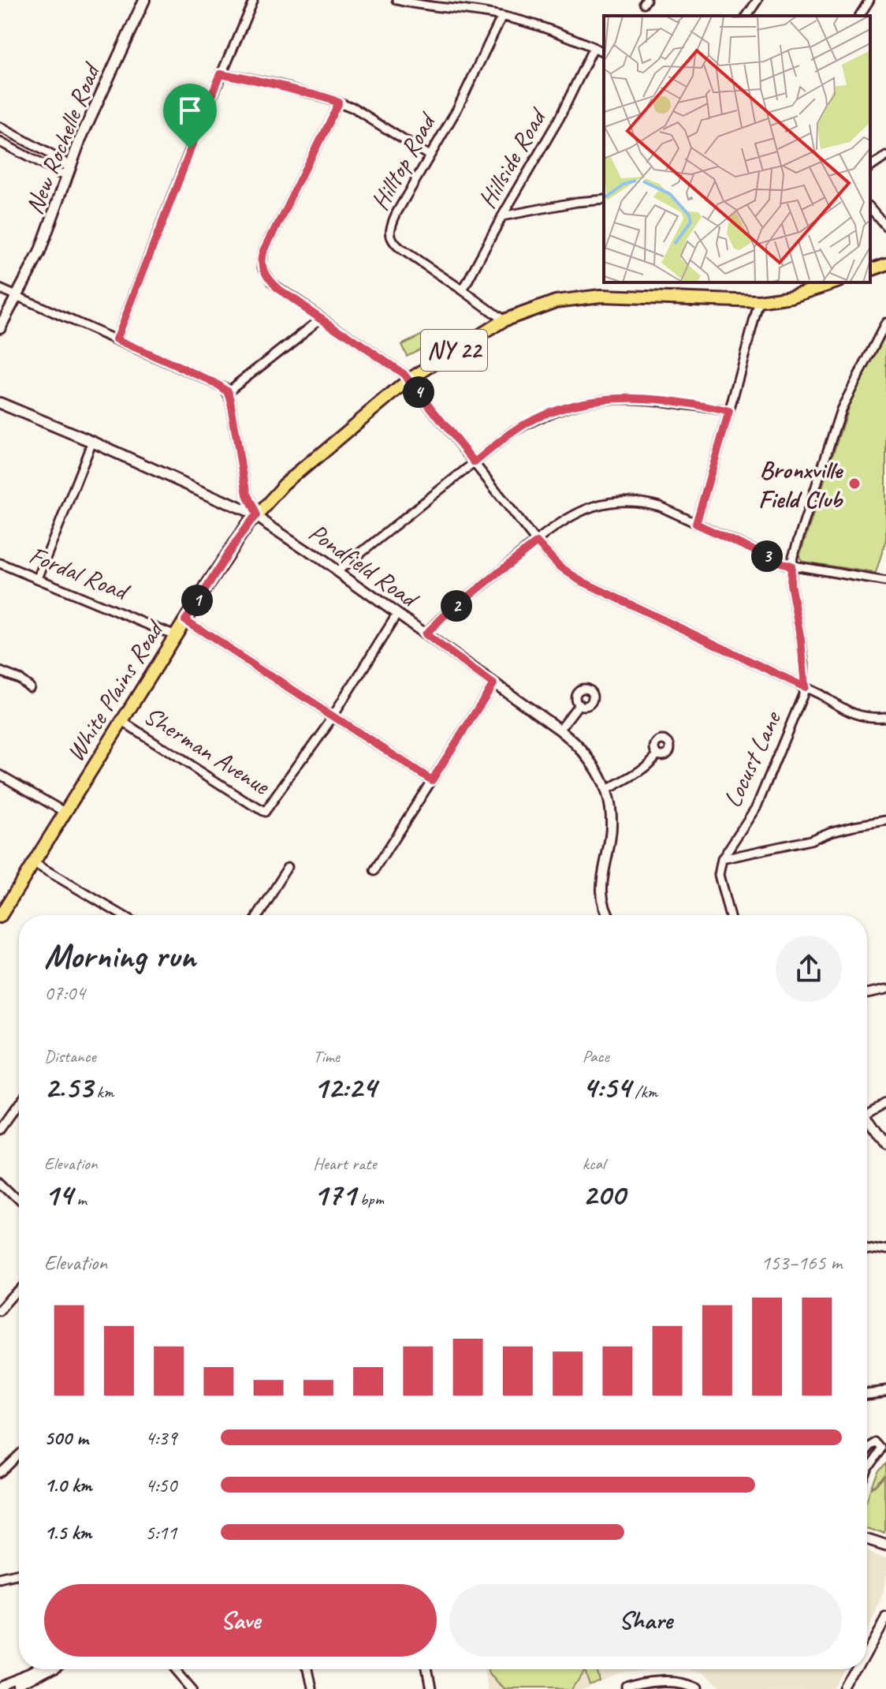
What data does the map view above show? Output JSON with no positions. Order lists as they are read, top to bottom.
{
  "streets": {
    "main road": [
      "New Rochelle Road",
      "NY 22",
      "Pondfield Road",
      "White Plains Road"
    ],
    "street": [
      "Hillside Road",
      "Hilltop Road",
      "Fordal Road",
      "Sherman Avenue",
      "Locust Lane"
    ]
  },
  "crossings": [
    ["Hillside Road", "Hilltop Road"],
    ["Hilltop Road", "White Plains Road"],
    ["NY 22", "White Plains Road"],
    ["Pondfield Road", "White Plains Road"],
    ["Fordal Road", "White Plains Road"],
    ["White Plains Road", "Sherman Avenue"]
  ],
  "places": ["Bronxville Field Club"],
  "page": {
    "pins": [
      "4",
      "3",
      "1",
      "2"
    ],
    "heading": ["Morning run", "07:04"],
    "stats": [
      ["Distance", "2.53 km"],
      ["Time", "12:24"],
      ["Pace", "4:54 /km"],
      ["Elevation", "14 m"],
      ["Heart rate", "171 bpm"],
      ["kcal", "200"]
    ],
    "chart": ["Elevation", "153–165 m"],
    "list": [
      {
        "name": "500 m",
        "note": "4:39"
      },
      {
        "name": "1.0 km",
        "note": "4:50"
      },
      {
        "name": "1.5 km",
        "note": "5:11"
      }
    ],
    "buttons": ["Save", "Share"]
  }
}
